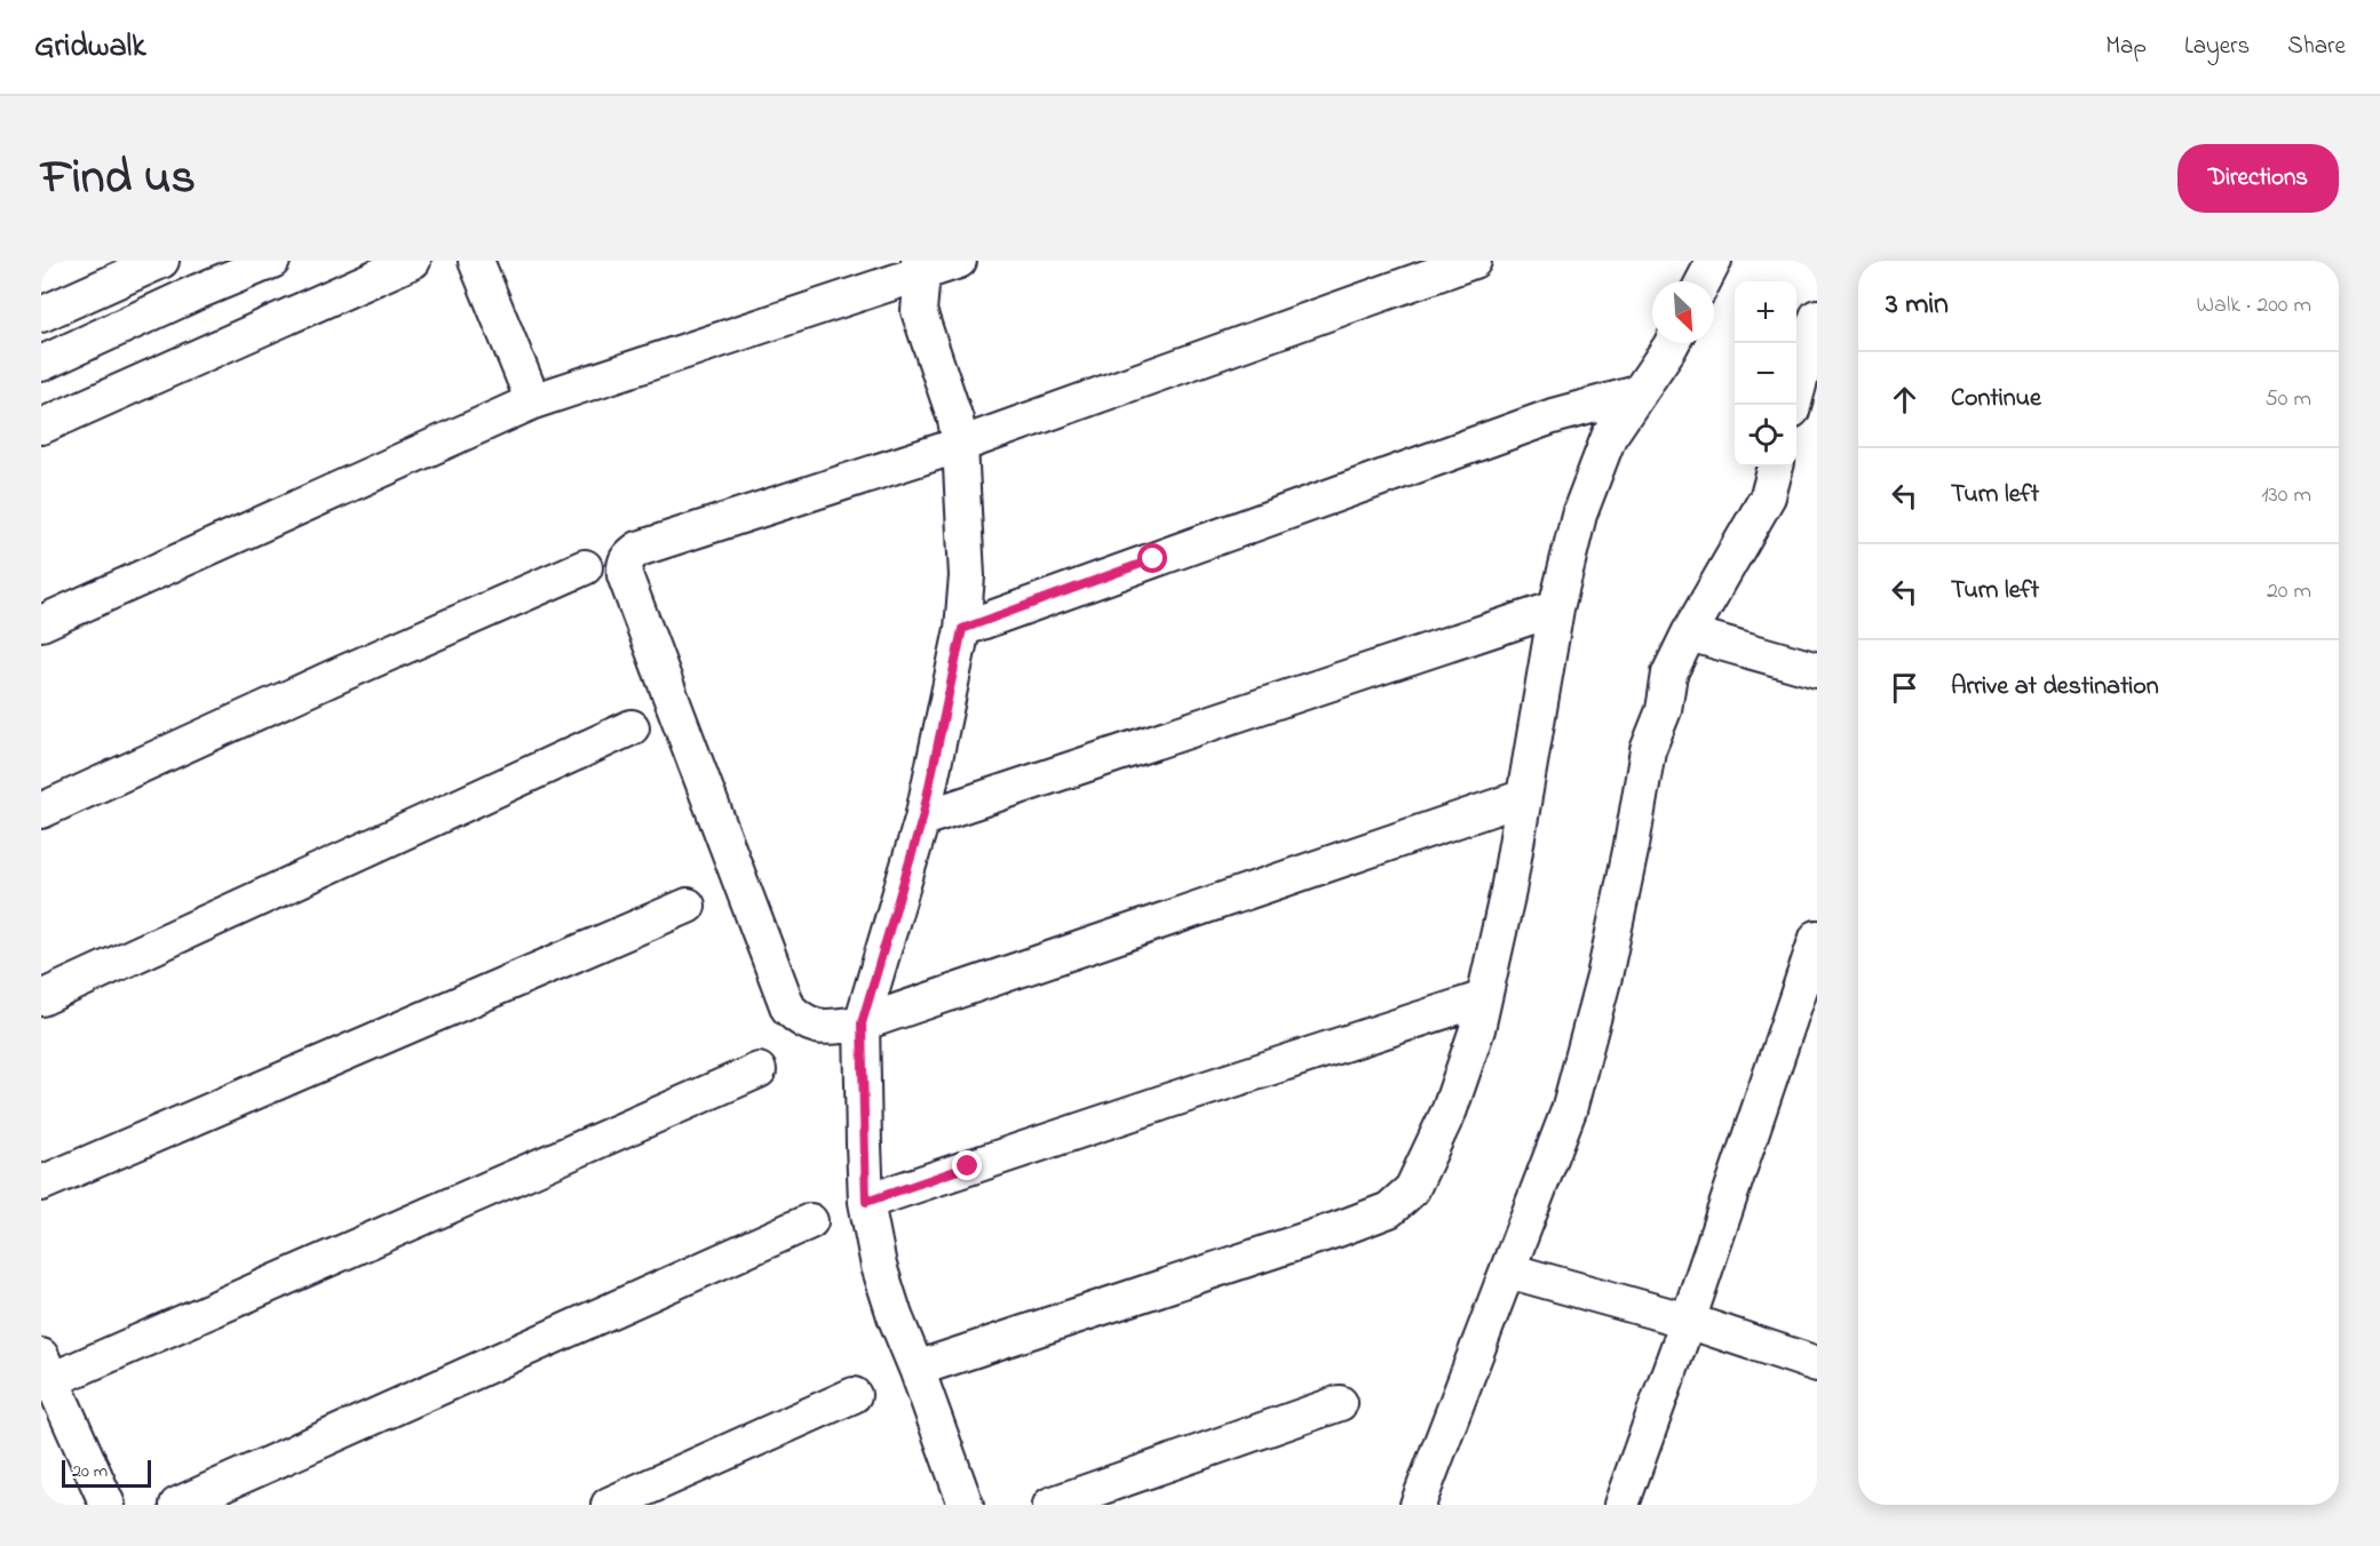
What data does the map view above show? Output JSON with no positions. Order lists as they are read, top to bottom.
{
  "scale_bar": "20 m",
  "north": "bottom right",
  "page": {
    "header": "Gridwalk",
    "nav": ["Map", "Layers", "Share"],
    "title": "Find us",
    "buttons": "Directions",
    "heading": ["3 min", "Walk · 200 m"],
    "map_buttons": ["+", "−"],
    "list": [
      ["Continue", "50 m"],
      ["Turn left", "130 m"],
      ["Turn left", "20 m"],
      "Arrive at destination"
    ],
    "scale": "20 m"
  }
}
